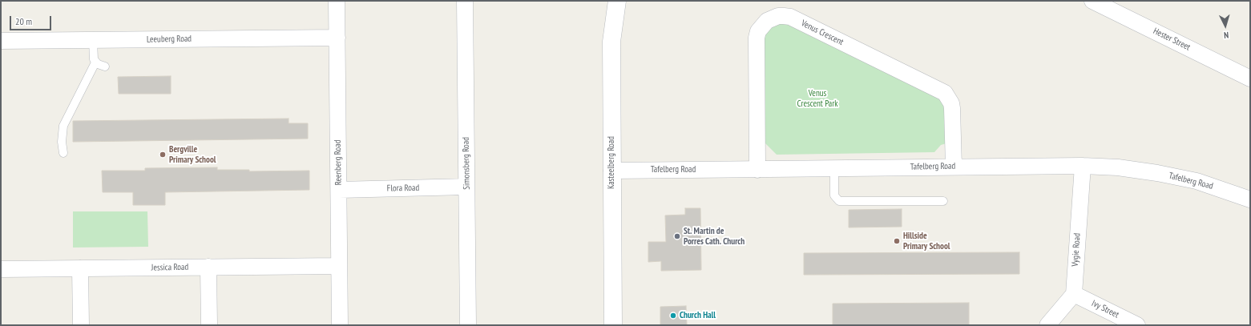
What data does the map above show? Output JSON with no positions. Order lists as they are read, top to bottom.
{
  "streets": {
    "street": [
      "Venus Crescent",
      "Leeuberg Road",
      "Hester Street",
      "Reenberg Road",
      "Kasteelberg Road",
      "Simonsberg Road",
      "Tafelberg Road",
      "Flora Road",
      "Vygie Road",
      "Jessica Road",
      "Ivy Street"
    ]
  },
  "crossings": [
    ["Venus Crescent", "Tafelberg Road"],
    ["Leeuberg Road", "Reenberg Road"],
    ["Reenberg Road", "Flora Road"],
    ["Reenberg Road", "Jessica Road"],
    ["Kasteelberg Road", "Tafelberg Road"],
    ["Simonsberg Road", "Flora Road"],
    ["Tafelberg Road", "Vygie Road"],
    ["Vygie Road", "Ivy Street"]
  ],
  "parks": ["Venus Crescent Park"],
  "places": [
    "Bergville Primary School",
    "St. Martin de Porres Cath. Church",
    "Hillside Primary School",
    "Church Hall"
  ],
  "scale_bar": "20 m",
  "north": "bottom"
}
